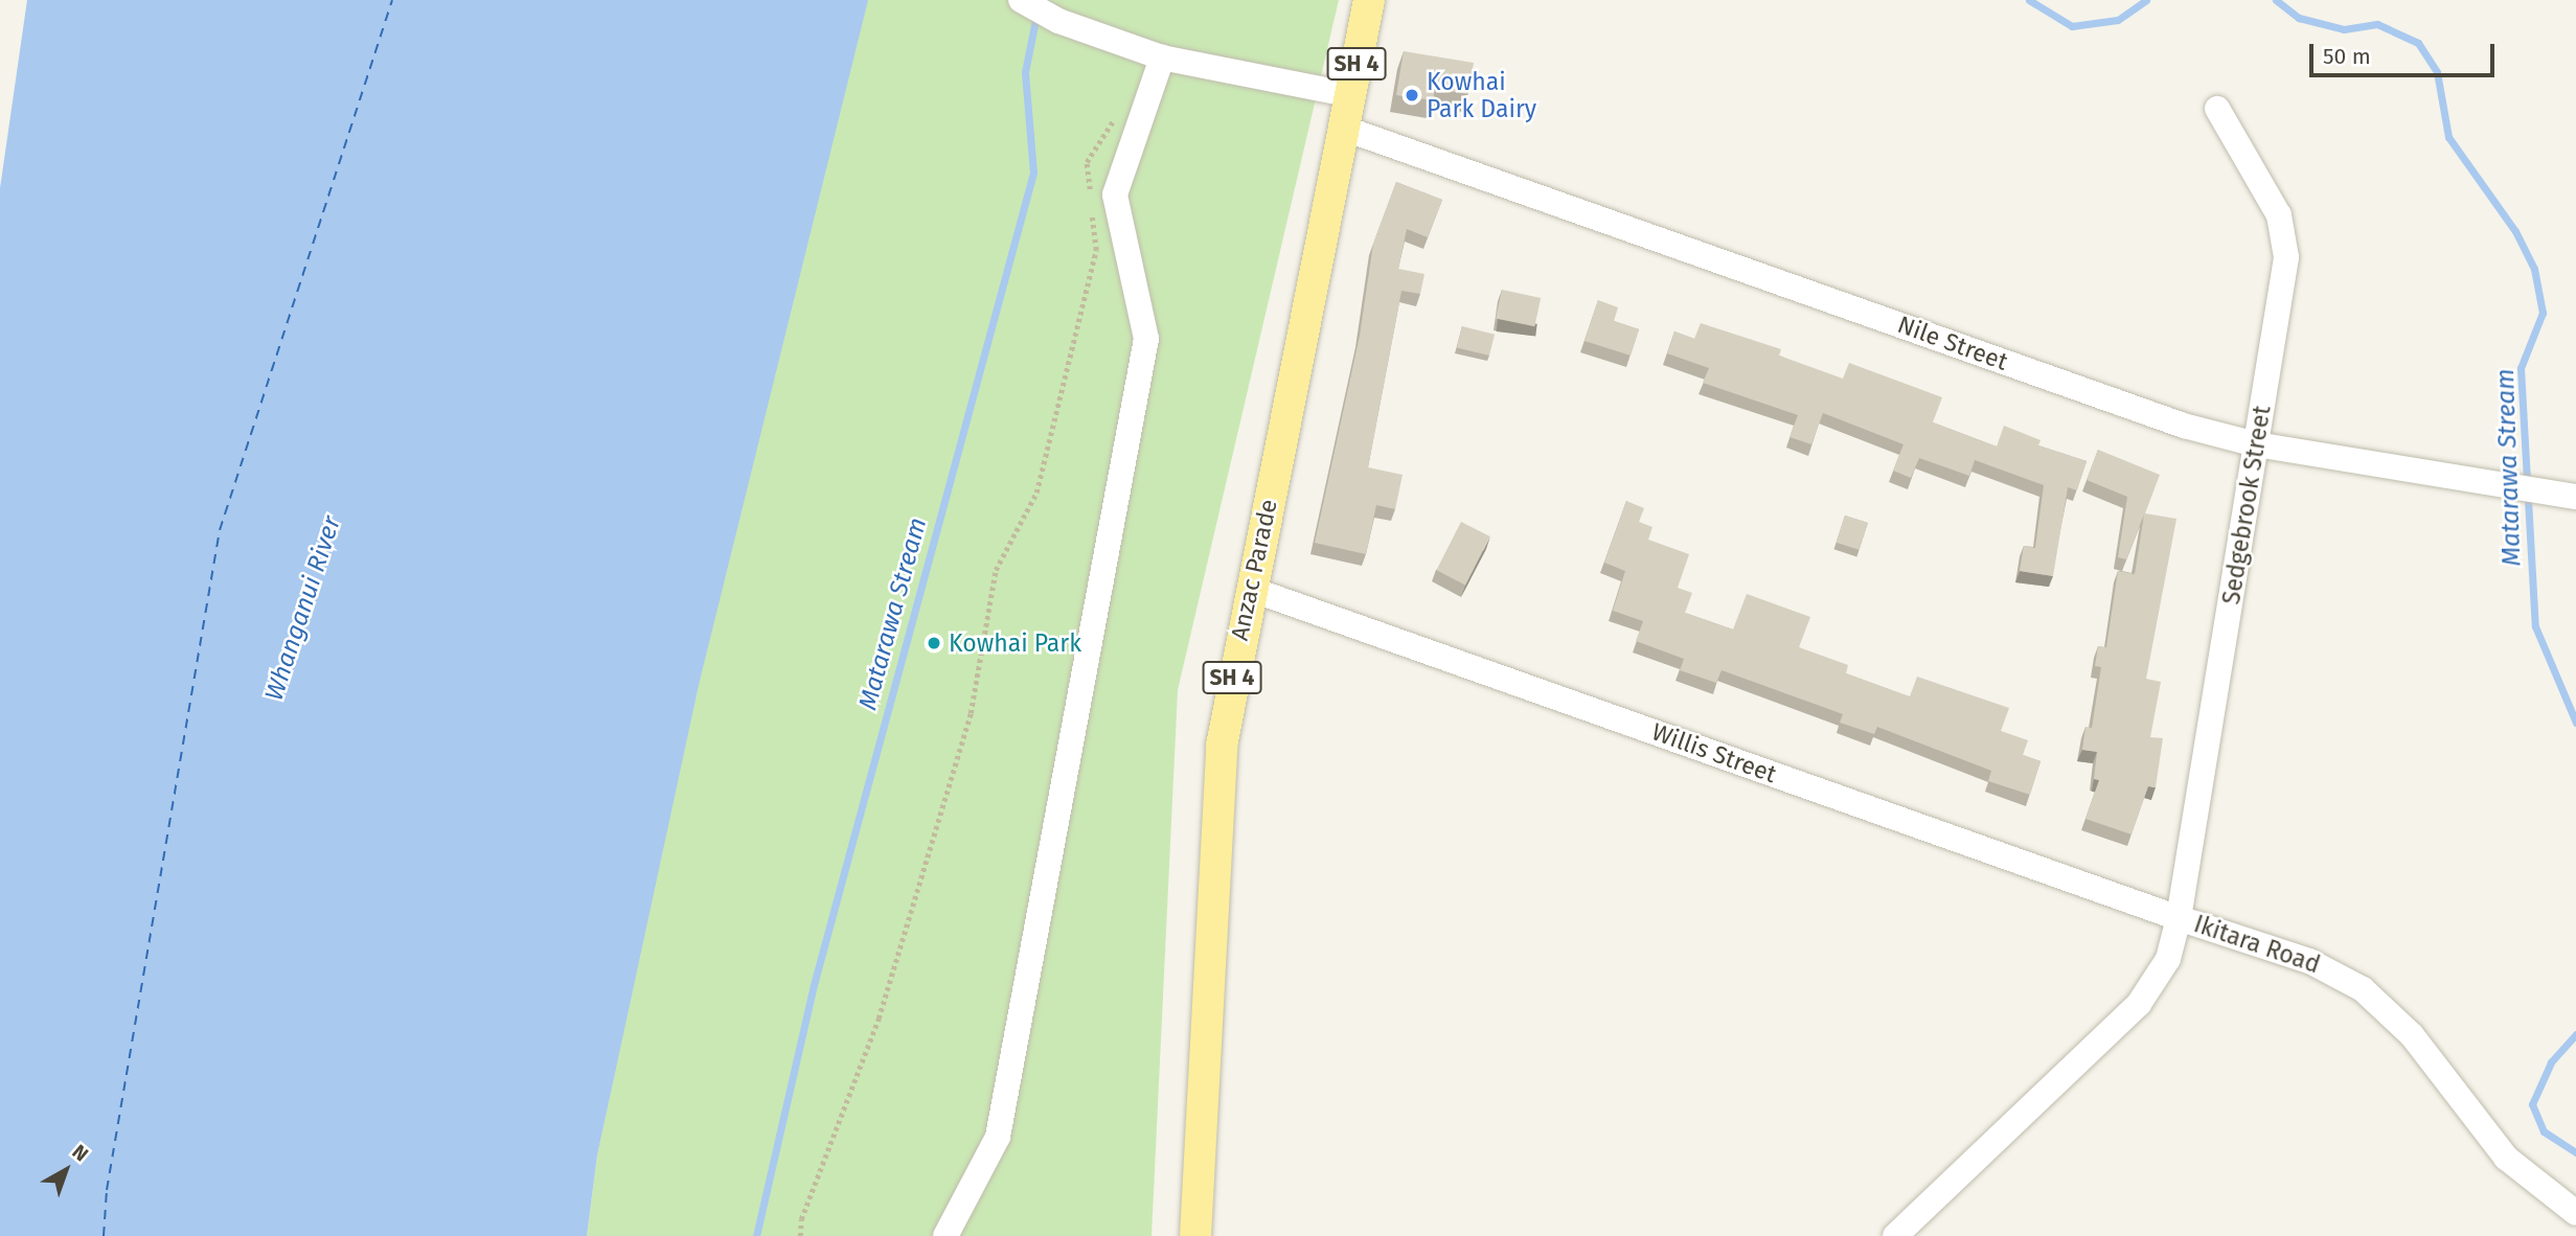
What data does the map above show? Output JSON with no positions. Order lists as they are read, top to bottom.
{
  "streets": {
    "main road": ["SH 4", "Anzac Parade"],
    "street": [
      "Nile Street",
      "Sedgebrook Street",
      "Willis Street",
      "Ikitara Road"
    ]
  },
  "crossings": [
    ["Nile Street", "Sedgebrook Street"],
    ["Nile Street", "Anzac Parade"],
    ["Sedgebrook Street", "Willis Street"],
    ["Sedgebrook Street", "Ikitara Road"],
    ["Anzac Parade", "Willis Street"],
    ["Willis Street", "Ikitara Road"]
  ],
  "water": ["Matarawa Stream", "Whanganui River"],
  "places": ["Kowhai Park Dairy", "Kowhai Park"],
  "scale_bar": "50 m",
  "north": "top right"
}
